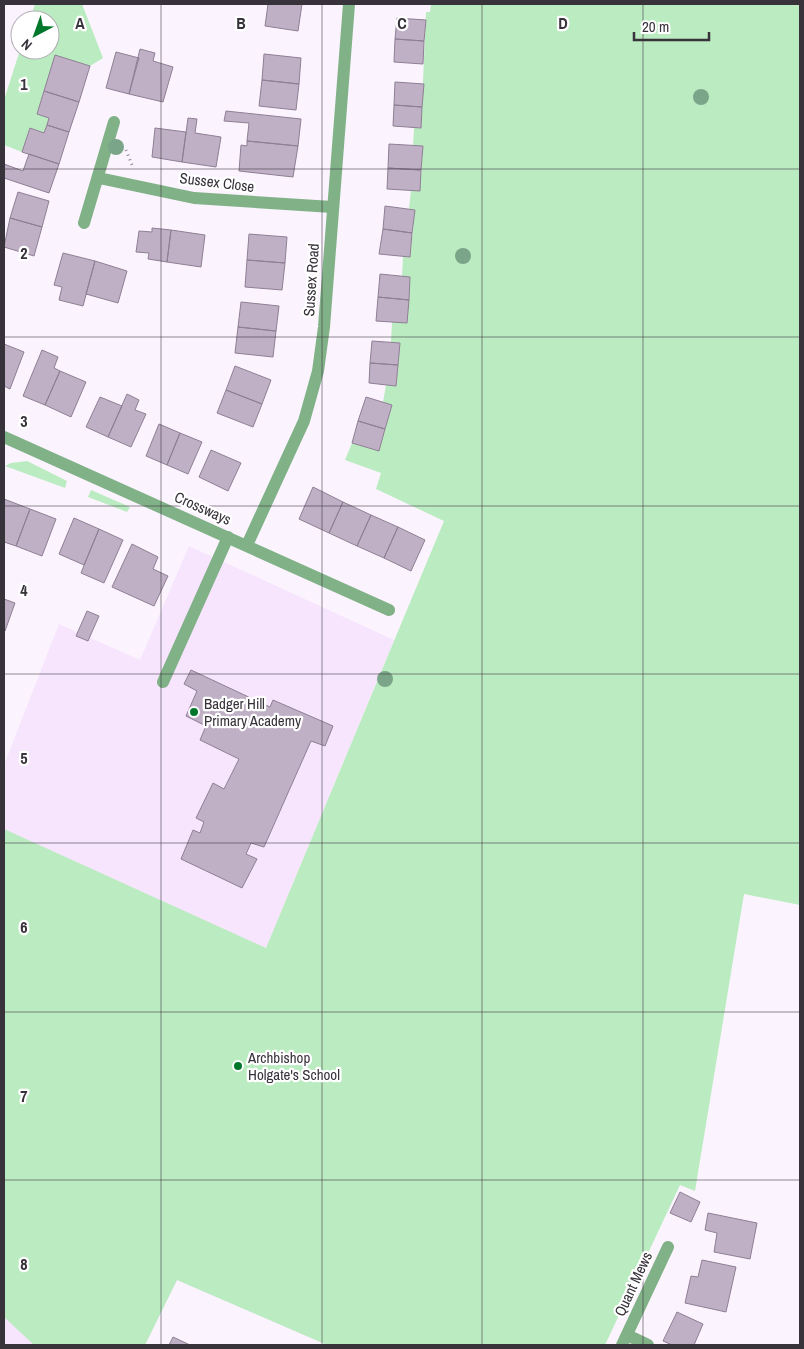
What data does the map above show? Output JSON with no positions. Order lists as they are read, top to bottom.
{
  "streets": {
    "street": [
      "Sussex Close",
      "Sussex Road",
      "Crossways",
      "Quant Mews"
    ]
  },
  "crossings": [
    ["Sussex Close", "Sussex Road"],
    ["Sussex Road", "Crossways"]
  ],
  "places": ["Badger Hill Primary Academy", "Archbishop Holgate's School"],
  "scale_bar": "20 m",
  "north": "bottom left",
  "grid": {
    "columns": [
      "A",
      "B",
      "C",
      "D"
    ],
    "rows": [
      "1",
      "2",
      "3",
      "4",
      "5",
      "6",
      "7",
      "8"
    ]
  }
}
